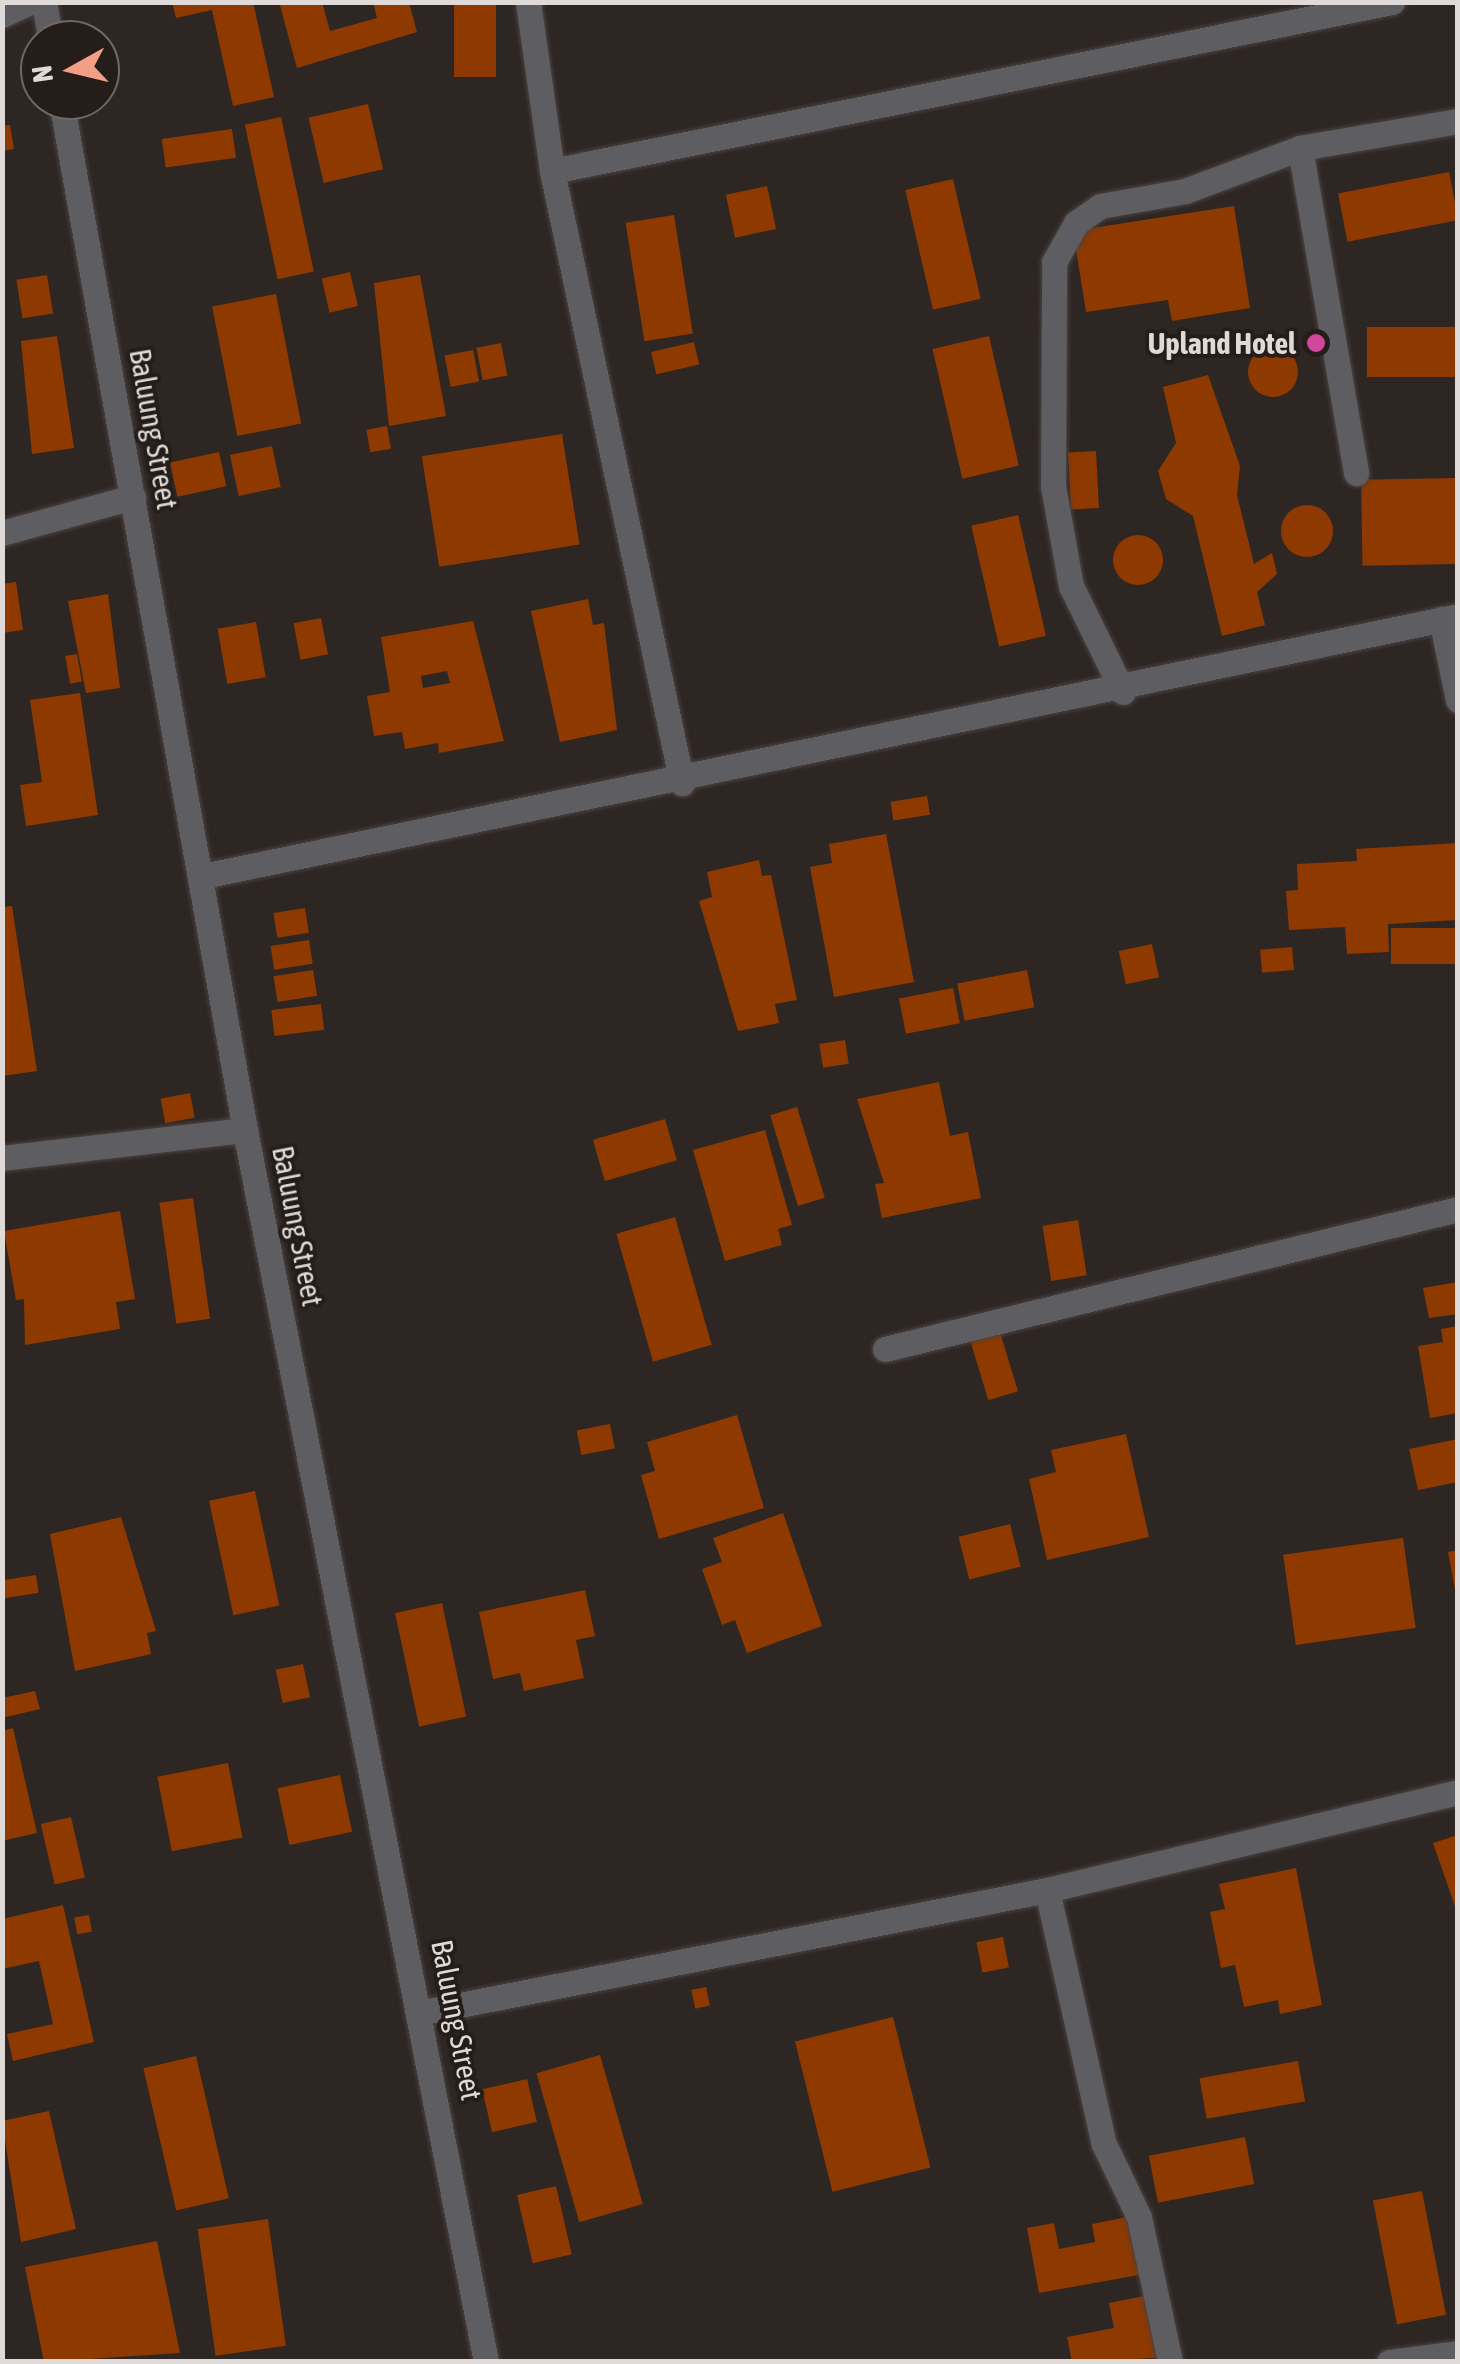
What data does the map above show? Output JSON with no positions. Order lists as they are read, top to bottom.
{
  "streets": {
    "street": ["Baluung Street"]
  },
  "places": ["Upland Hotel"],
  "north": "left"
}
